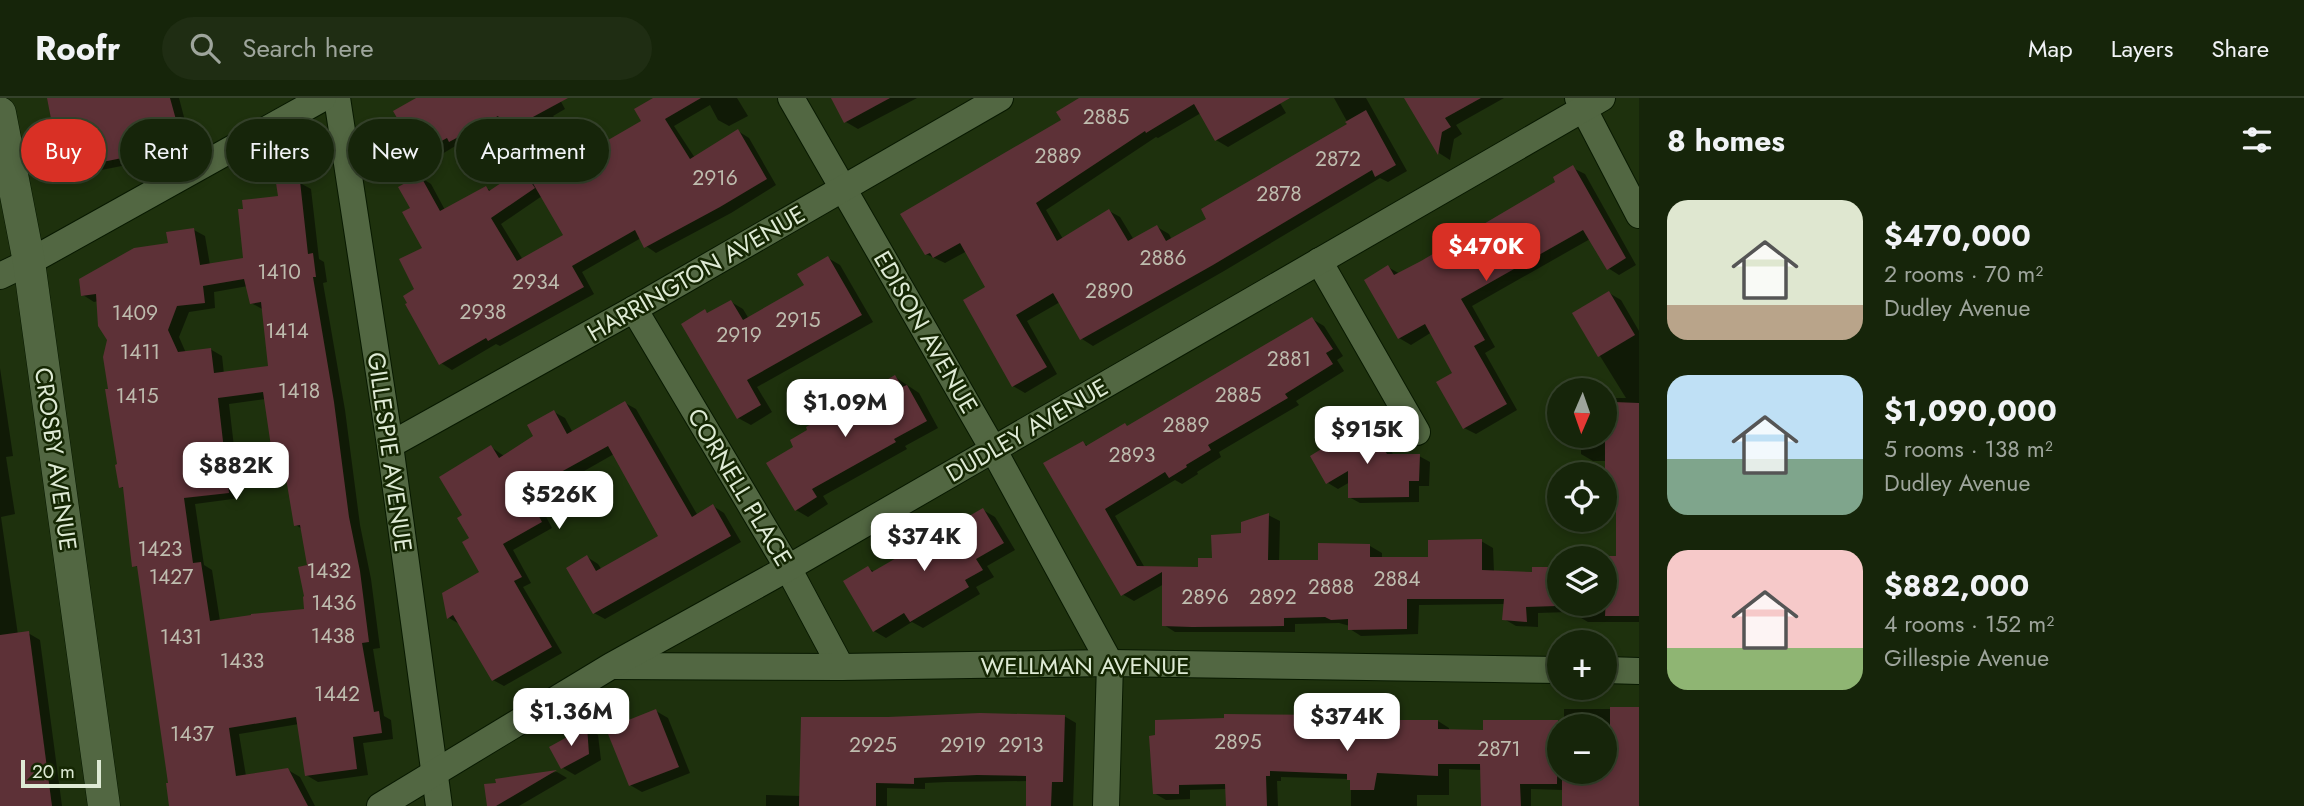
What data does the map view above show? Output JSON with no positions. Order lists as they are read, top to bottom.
{
  "streets": {
    "street": [
      "HARRINGTON AVENUE",
      "EDISON AVENUE",
      "DUDLEY AVENUE",
      "GILLESPIE AVENUE",
      "CROSBY AVENUE",
      "CORNELL PLACE",
      "WELLMAN AVENUE"
    ]
  },
  "crossings": [
    ["HARRINGTON AVENUE", "EDISON AVENUE"],
    ["HARRINGTON AVENUE", "GILLESPIE AVENUE"],
    ["HARRINGTON AVENUE", "CORNELL PLACE"],
    ["EDISON AVENUE", "DUDLEY AVENUE"],
    ["EDISON AVENUE", "WELLMAN AVENUE"],
    ["DUDLEY AVENUE", "GILLESPIE AVENUE"],
    ["DUDLEY AVENUE", "CORNELL PLACE"],
    ["DUDLEY AVENUE", "WELLMAN AVENUE"],
    ["CORNELL PLACE", "WELLMAN AVENUE"]
  ],
  "house_numbers": [
    "2885",
    "2889",
    "2872",
    "2916",
    "2878",
    "2886",
    "1410",
    "2934",
    "2890",
    "2938",
    "1409",
    "2915",
    "1414",
    "2919",
    "1411",
    "2881",
    "1418",
    "2885",
    "1415",
    "2889",
    "2893",
    "1423",
    "1432",
    "1427",
    "2884",
    "2888",
    "2896",
    "2892",
    "1436",
    "1438",
    "1431",
    "1433",
    "1442",
    "1437",
    "2895",
    "2925",
    "2919",
    "2913",
    "2871"
  ],
  "scale_bar": "20 m",
  "north": "bottom",
  "page": {
    "header": "Roofr",
    "search": "Search here",
    "nav": ["Map", "Layers", "Share"],
    "heading": "8 homes",
    "chip": [
      "Buy",
      "Rent",
      "Filters",
      "New",
      "Apartment"
    ],
    "list": [
      {
        "name": "$470,000",
        "note": "2 rooms · 70 m² · Dudley Avenue"
      },
      {
        "name": "$1,090,000",
        "note": "5 rooms · 138 m² · Dudley Avenue"
      },
      {
        "name": "$882,000",
        "note": "4 rooms · 152 m² · Gillespie Avenue"
      }
    ],
    "price": [
      "$470K",
      "$1.09M",
      "$915K",
      "$882K",
      "$526K",
      "$374K",
      "$1.36M",
      "$374K"
    ],
    "map_buttons": ["+", "−"],
    "scale": "20 m"
  }
}
